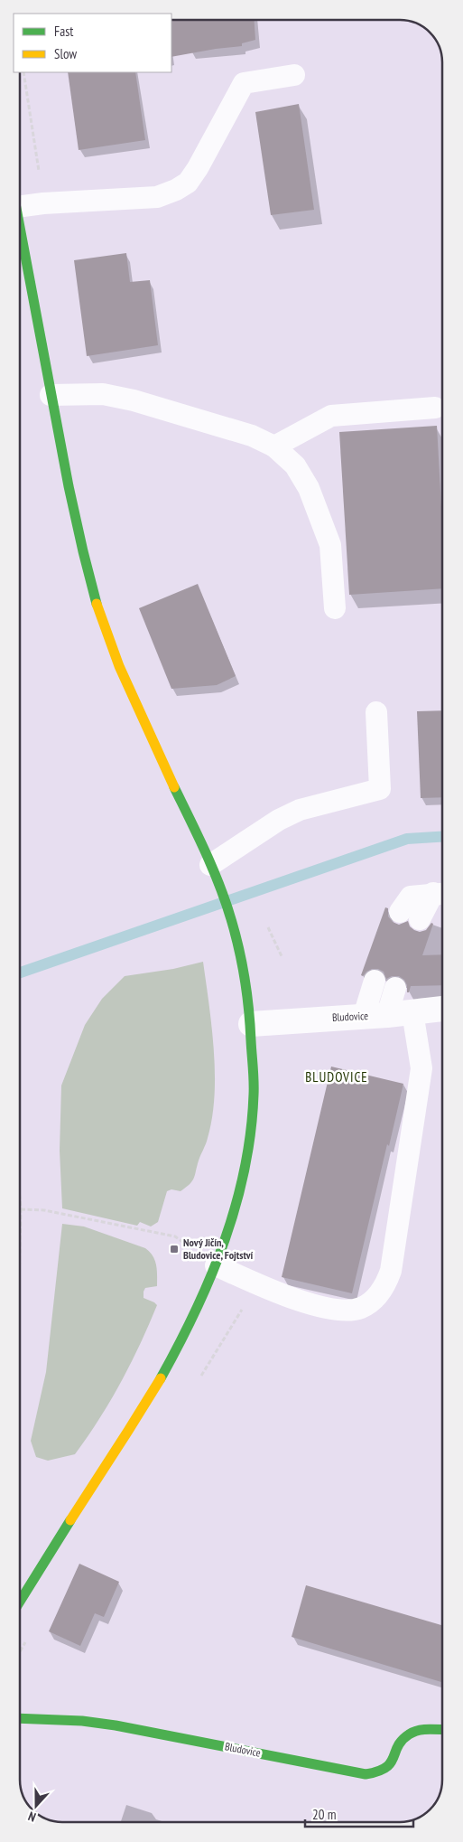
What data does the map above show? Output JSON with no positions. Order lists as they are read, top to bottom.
{
  "streets": {
    "main road": ["Bludovice"]
  },
  "districts": ["BLUDOVICE"],
  "places": {
    "transit": ["Nový Jičín, Bludovice, Fojtství"]
  },
  "legend": ["Fast", "Slow"],
  "scale_bar": "20 m",
  "north": "bottom"
}
